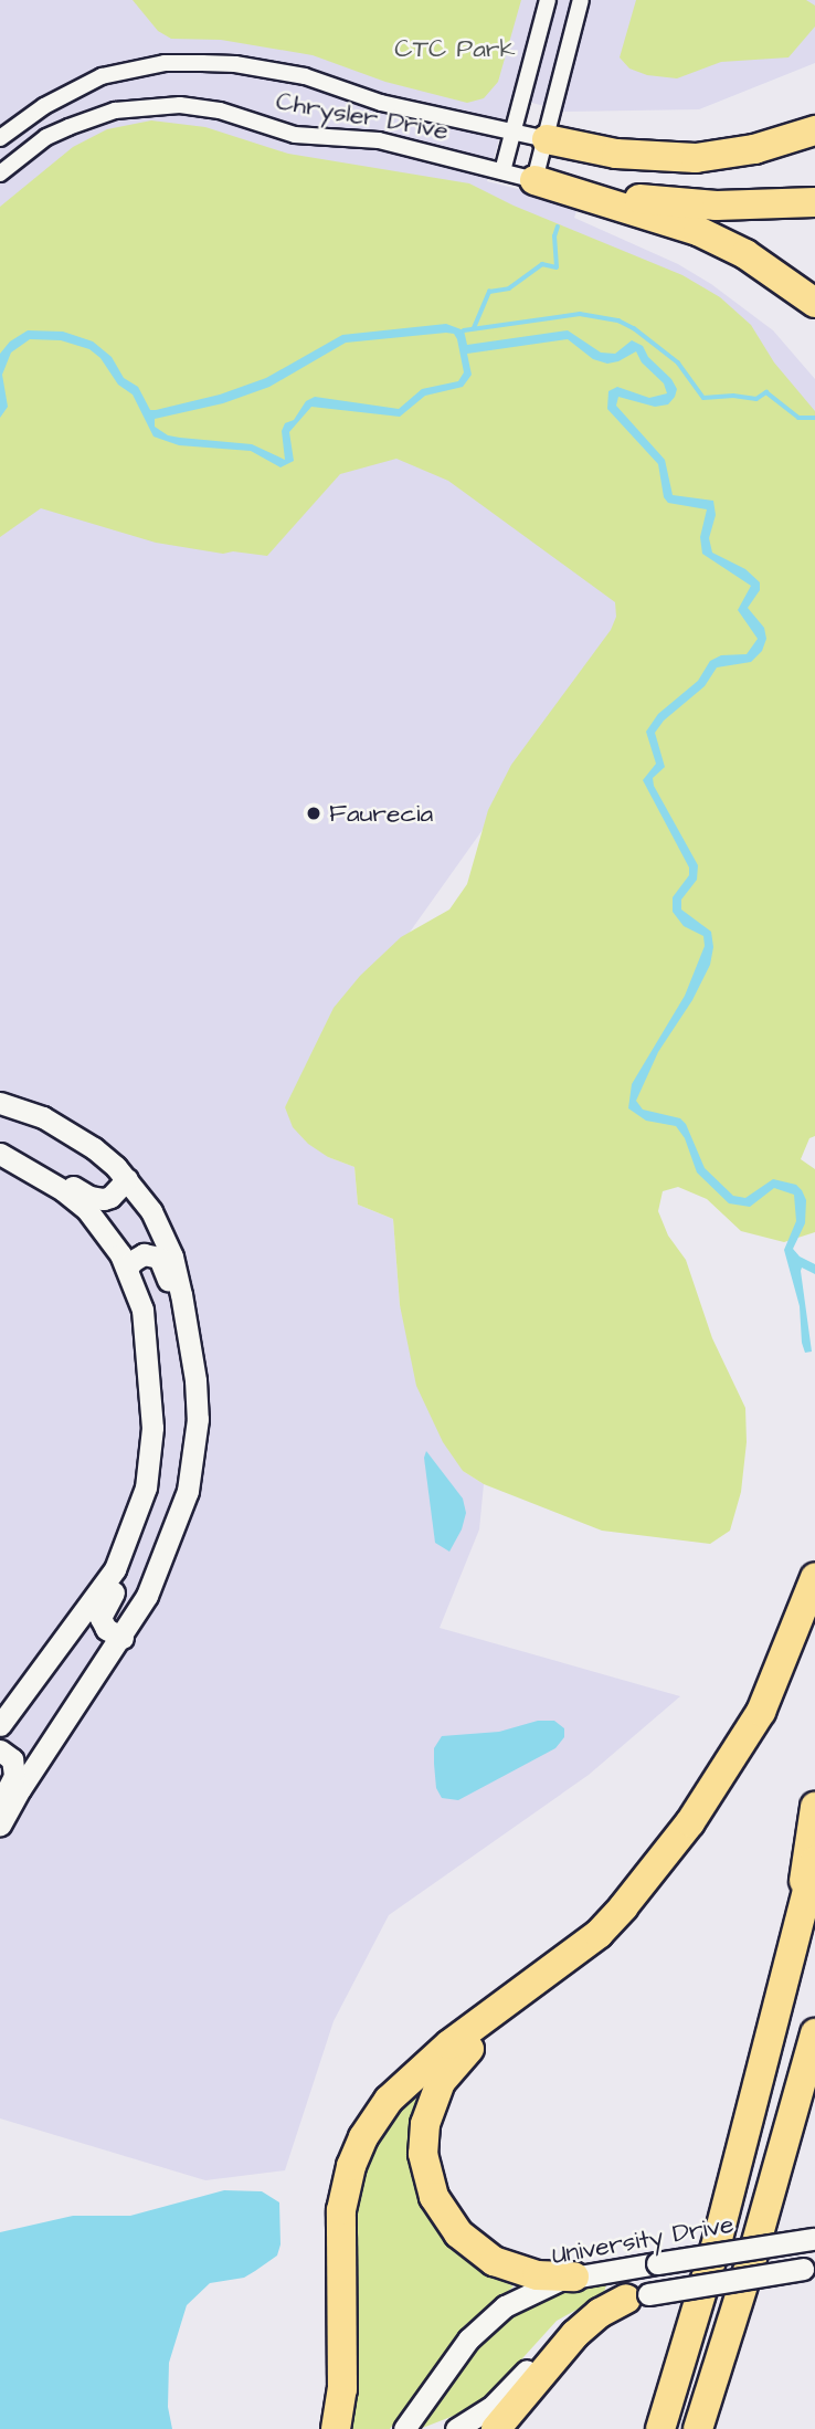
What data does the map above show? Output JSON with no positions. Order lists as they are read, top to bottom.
{
  "streets": {
    "street": ["Chrysler Drive", "University Drive"]
  },
  "parks": ["CTC Park"],
  "places": ["Faurecia"]
}
